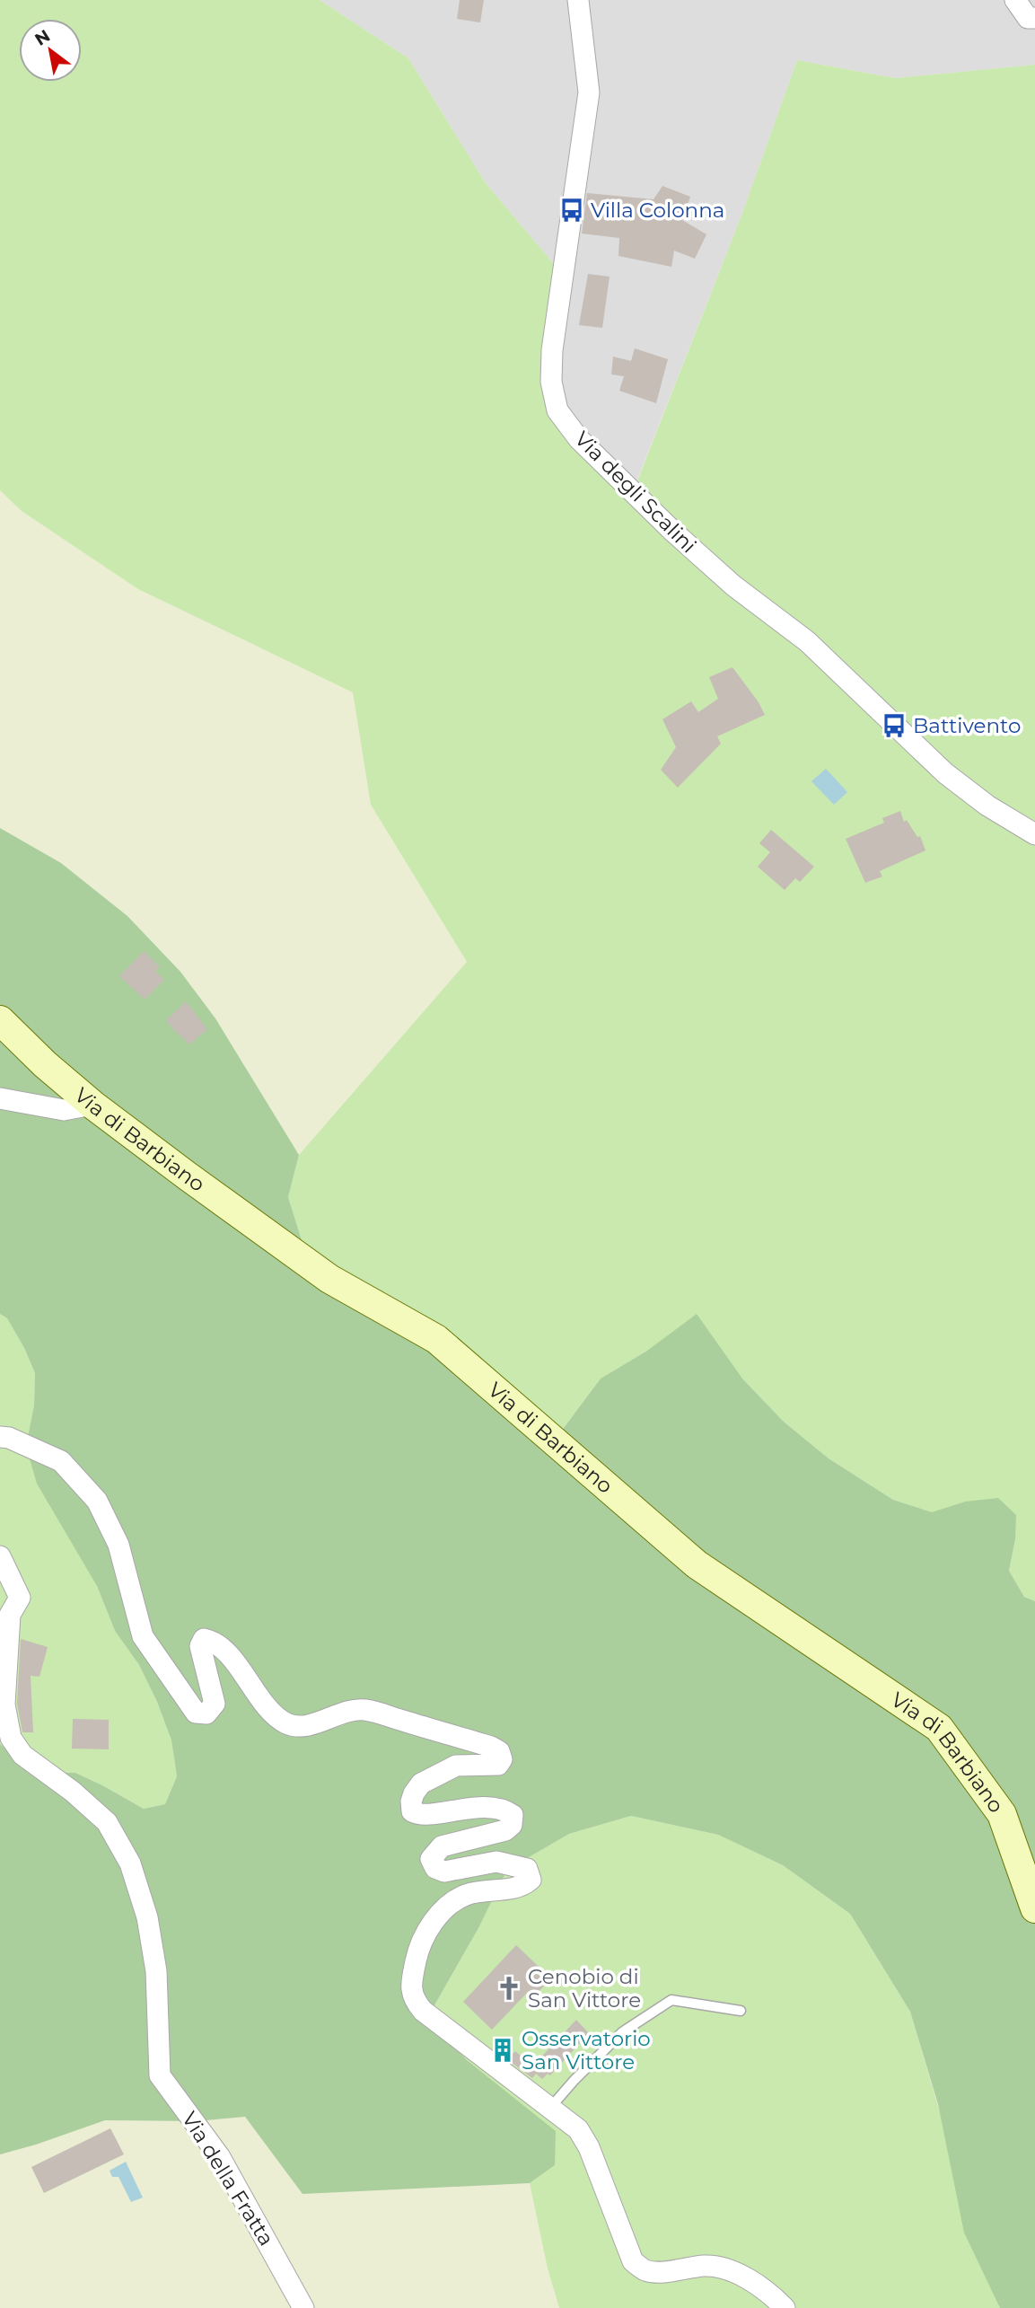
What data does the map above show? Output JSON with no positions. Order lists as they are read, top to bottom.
{
  "streets": {
    "street": ["Via degli Scalini", "Via di Barbiano", "Via della Fratta"]
  },
  "places": {
    "bus stop": ["Villa Colonna", "Battivento"],
    "church": ["Cenobio di San Vittore"],
    "building": ["Osservatorio San Vittore"]
  },
  "north": "top left"
}
